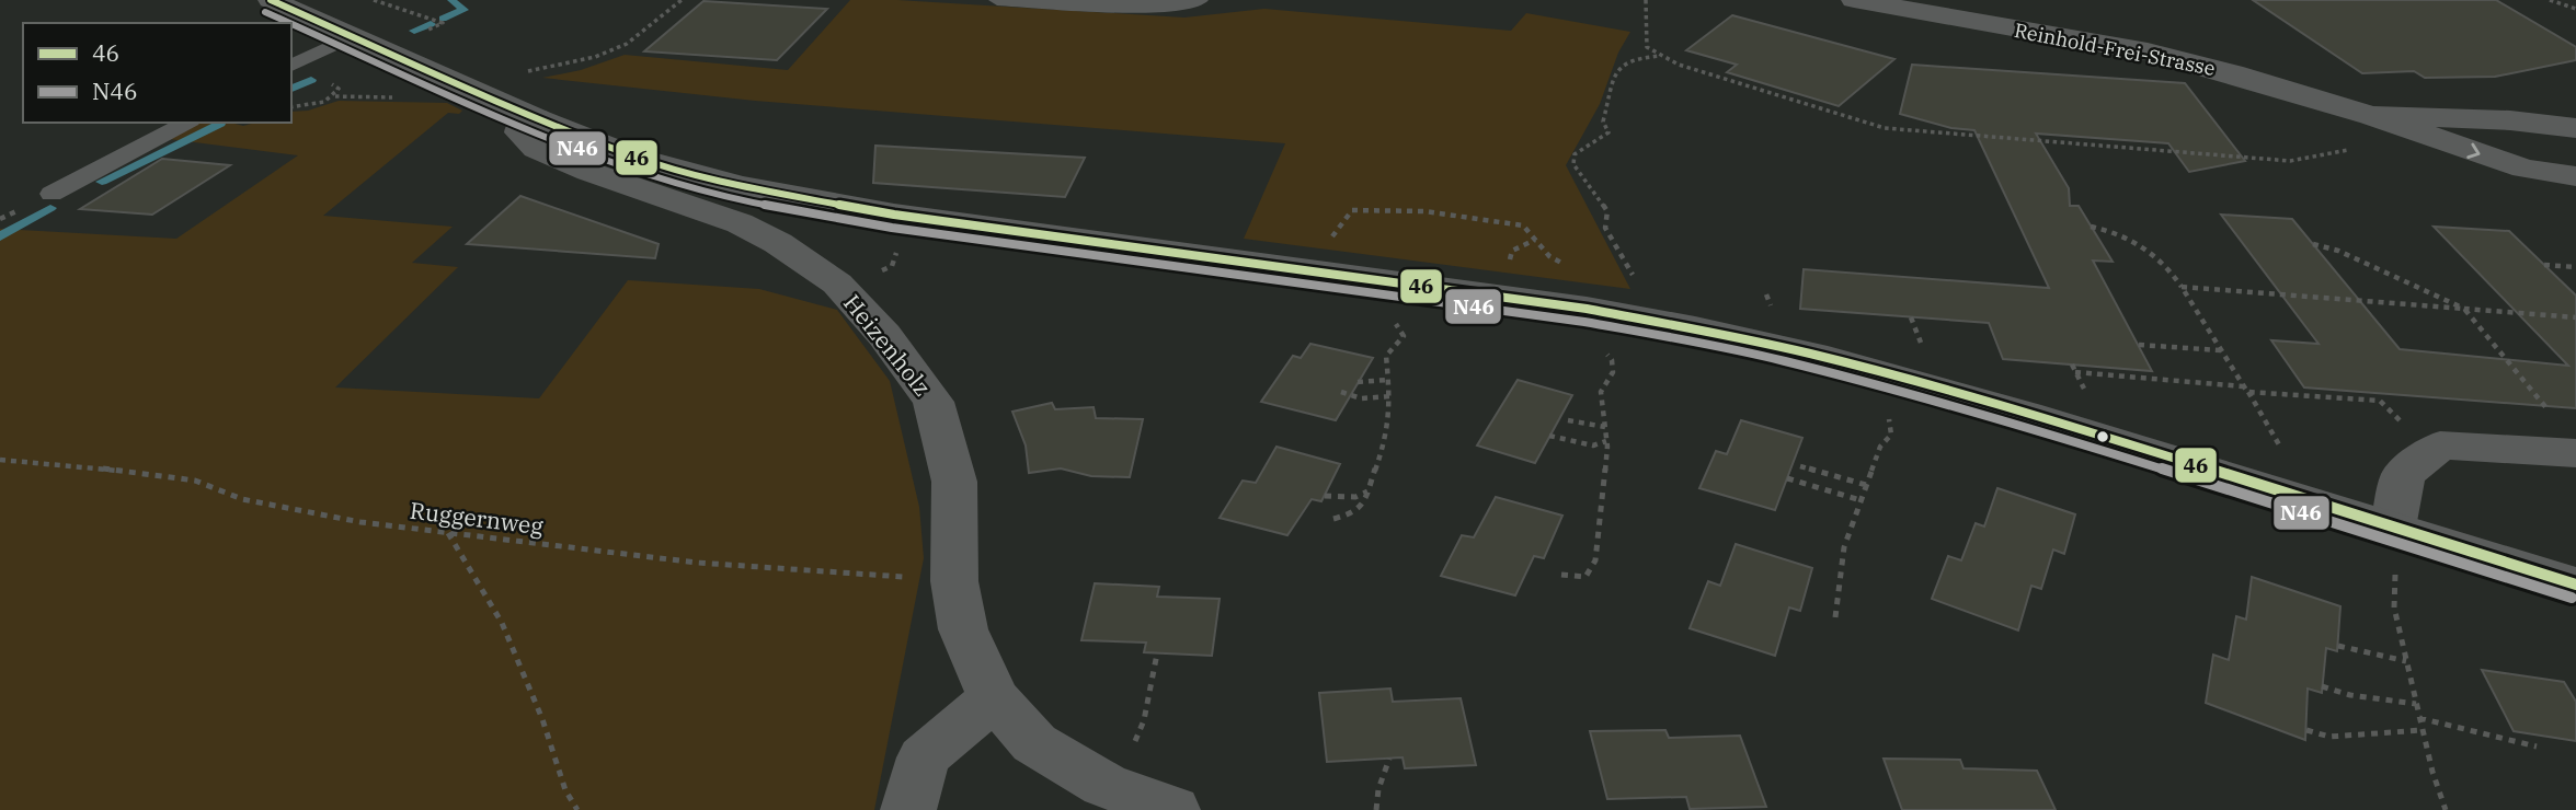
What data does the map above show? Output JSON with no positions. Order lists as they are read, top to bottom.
{
  "streets": {
    "street": ["Reinhold-Frei-Strasse", "Heizenholz"],
    "path": ["Ruggernweg"]
  },
  "crossings": [
    ["Heizenholz", "Ruggernweg"]
  ],
  "lines": ["transit line 46", "transit line N46"],
  "legend": ["46", "N46"]
}
